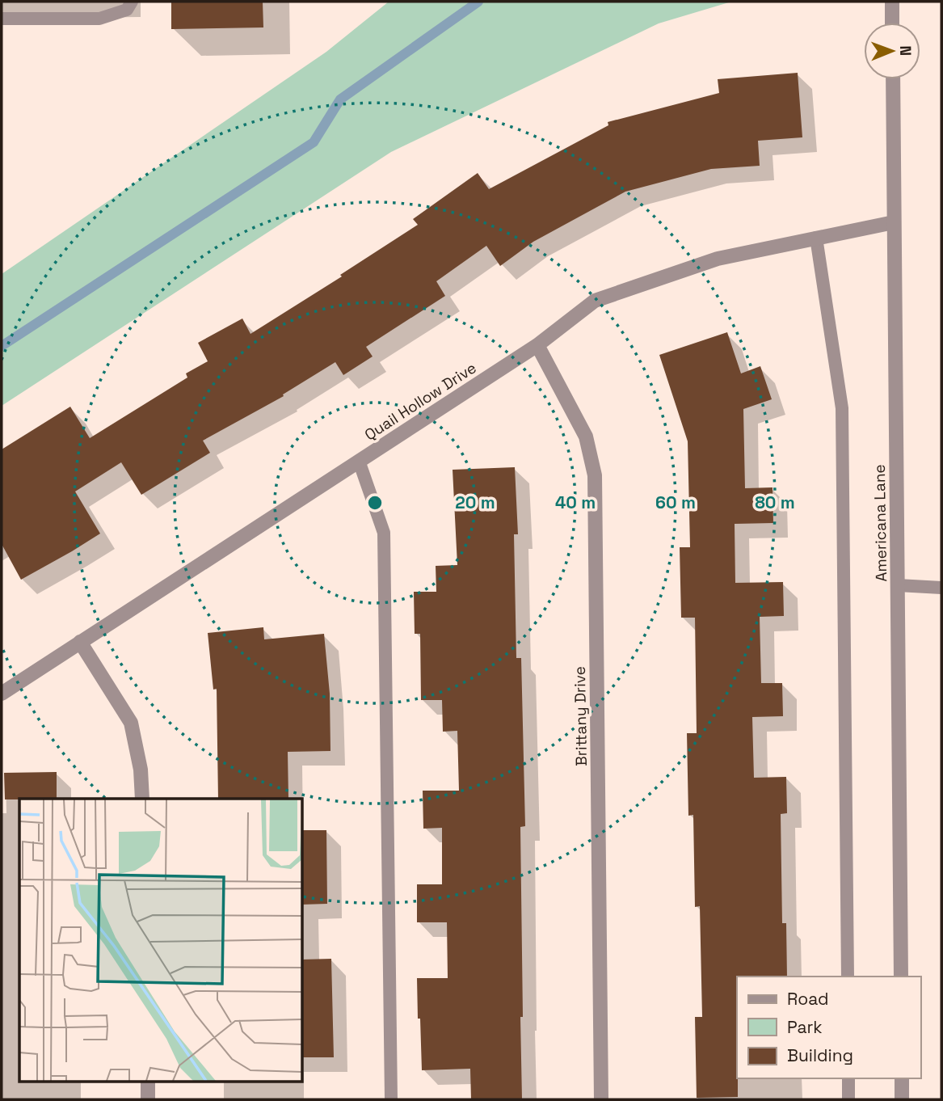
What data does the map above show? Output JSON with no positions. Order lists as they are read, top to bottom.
{
  "streets": {
    "street": ["Quail Hollow Drive", "Americana Lane", "Brittany Drive"]
  },
  "crossings": [
    ["Quail Hollow Drive", "Americana Lane"],
    ["Quail Hollow Drive", "Brittany Drive"]
  ],
  "legend": ["Road", "Park", "Building"],
  "north": "right",
  "rings": [
    "20 m",
    "40 m",
    "60 m",
    "80 m"
  ]
}
